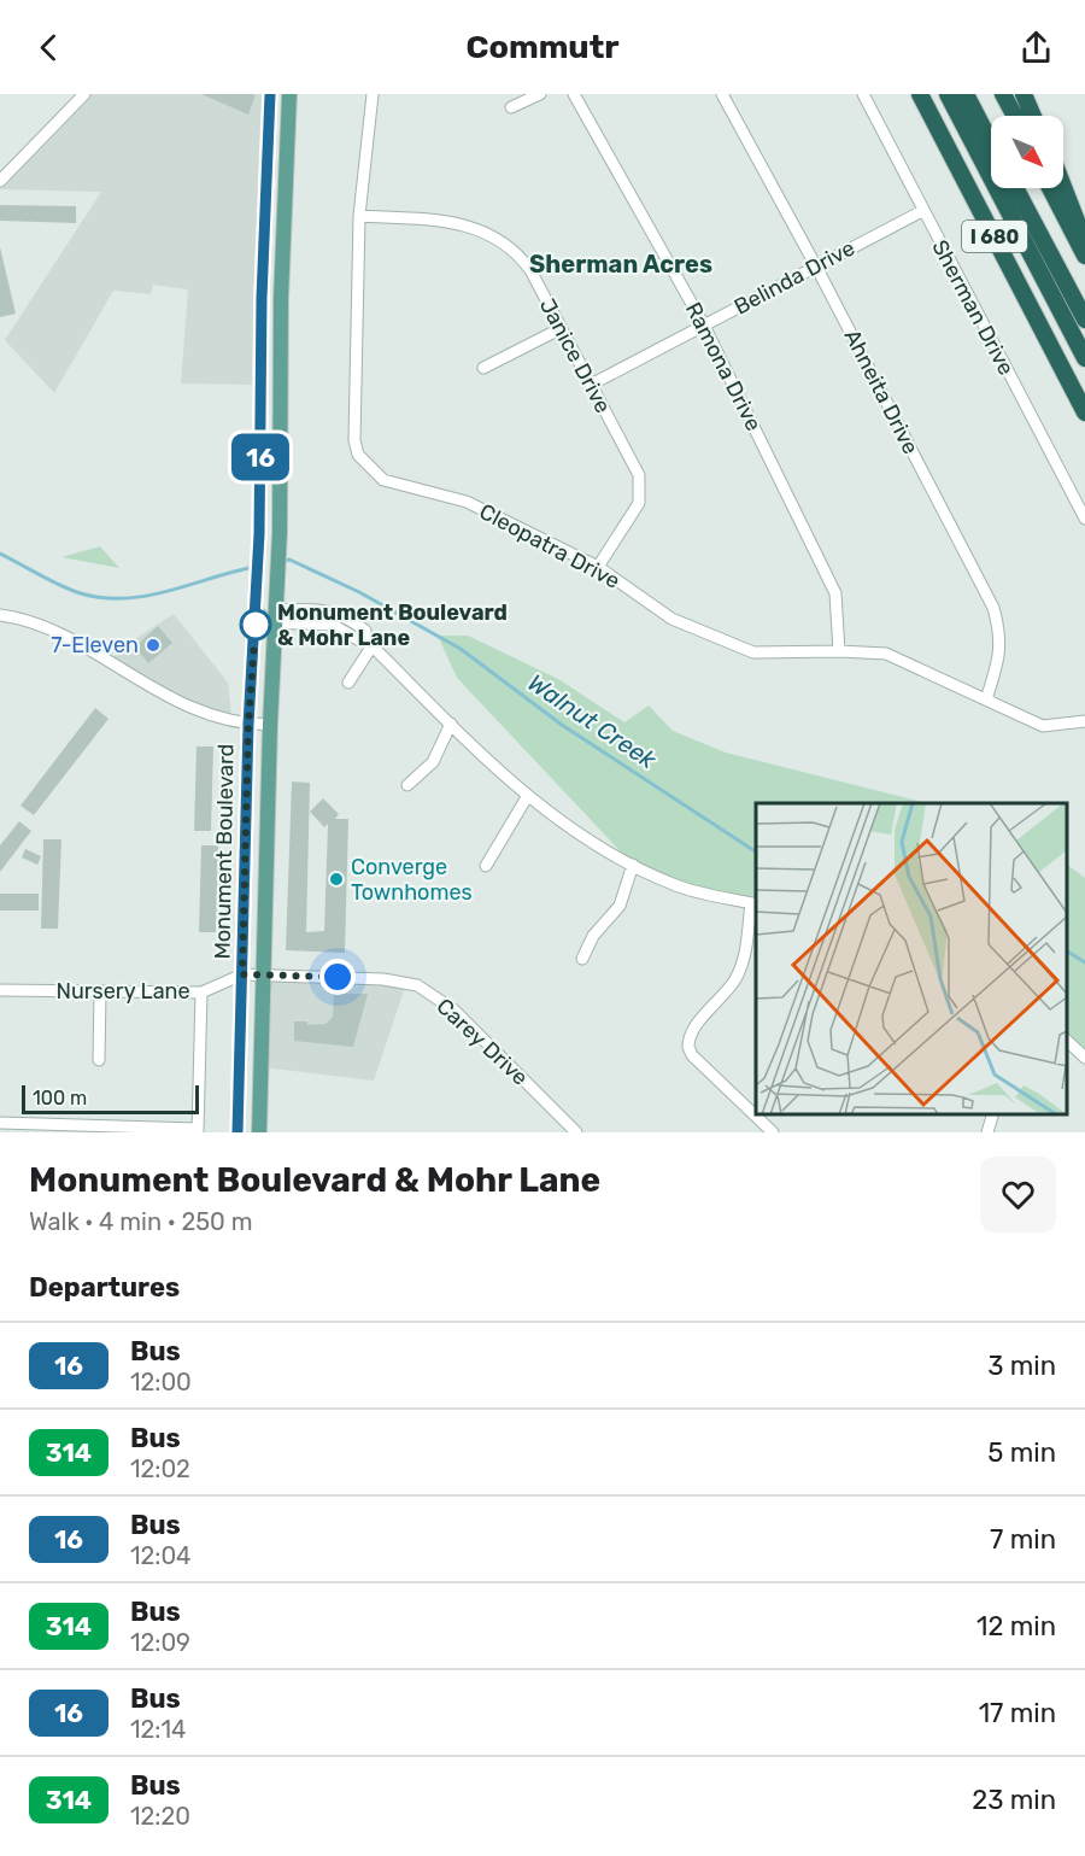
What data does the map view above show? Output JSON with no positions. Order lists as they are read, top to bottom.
{
  "streets": {
    "highway": ["I 680"],
    "main road": ["Monument Boulevard"],
    "street": [
      "Belinda Drive",
      "Sherman Drive",
      "Janice Drive",
      "Ramona Drive",
      "Ahneita Drive",
      "Cleopatra Drive",
      "Nursery Lane",
      "Carey Drive"
    ]
  },
  "crossings": [
    ["Belinda Drive", "Sherman Drive"],
    ["Belinda Drive", "Janice Drive"],
    ["Belinda Drive", "Ramona Drive"],
    ["Belinda Drive", "Ahneita Drive"],
    ["Janice Drive", "Cleopatra Drive"],
    ["Ramona Drive", "Cleopatra Drive"],
    ["Ahneita Drive", "Cleopatra Drive"],
    ["Monument Boulevard", "Nursery Lane"],
    ["Monument Boulevard", "Carey Drive"],
    ["Nursery Lane", "Carey Drive"]
  ],
  "districts": ["Sherman Acres"],
  "water": ["Walnut Creek"],
  "places": ["Monument Boulevard & Mohr Lane", "7-Eleven", "Converge Townhomes"],
  "lines": ["bus line 16"],
  "scale_bar": "100 m",
  "north": "bottom right",
  "page": {
    "header": "Commutr",
    "on_map": "16",
    "scale": "100 m",
    "heading": [
      ["Monument Boulevard & Mohr Lane", "Walk · 4 min · 250 m"],
      "Departures"
    ],
    "list": [
      {
        "mark": "16",
        "name": "Bus",
        "note": "12:00",
        "value": "3 min"
      },
      {
        "mark": "314",
        "name": "Bus",
        "note": "12:02",
        "value": "5 min"
      },
      {
        "mark": "16",
        "name": "Bus",
        "note": "12:04",
        "value": "7 min"
      },
      {
        "mark": "314",
        "name": "Bus",
        "note": "12:09",
        "value": "12 min"
      },
      {
        "mark": "16",
        "name": "Bus",
        "note": "12:14",
        "value": "17 min"
      },
      {
        "mark": "314",
        "name": "Bus",
        "note": "12:20",
        "value": "23 min"
      }
    ]
  }
}
